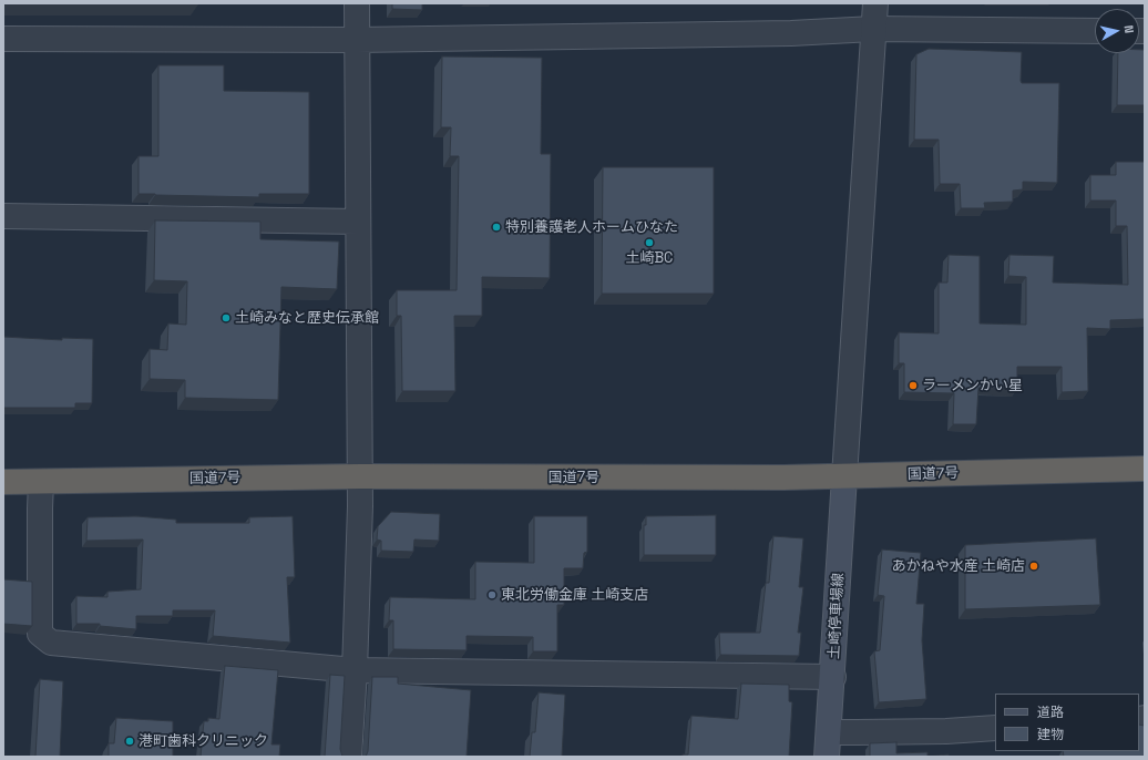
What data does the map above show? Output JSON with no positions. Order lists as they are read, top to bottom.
{
  "streets": {
    "highway": ["国道7号"],
    "main road": ["土崎停車場線"]
  },
  "crossings": [
    ["国道7号", "土崎停車場線"]
  ],
  "places": [
    "特別養護老人ホームひなた",
    "土崎BC",
    "土崎みなと歴史伝承館",
    "ラーメンかい星",
    "あかねや水産 土崎店",
    "東北労働金庫 土崎支店",
    "港町歯科クリニック"
  ],
  "legend": ["道路", "建物"],
  "north": "right"
}
